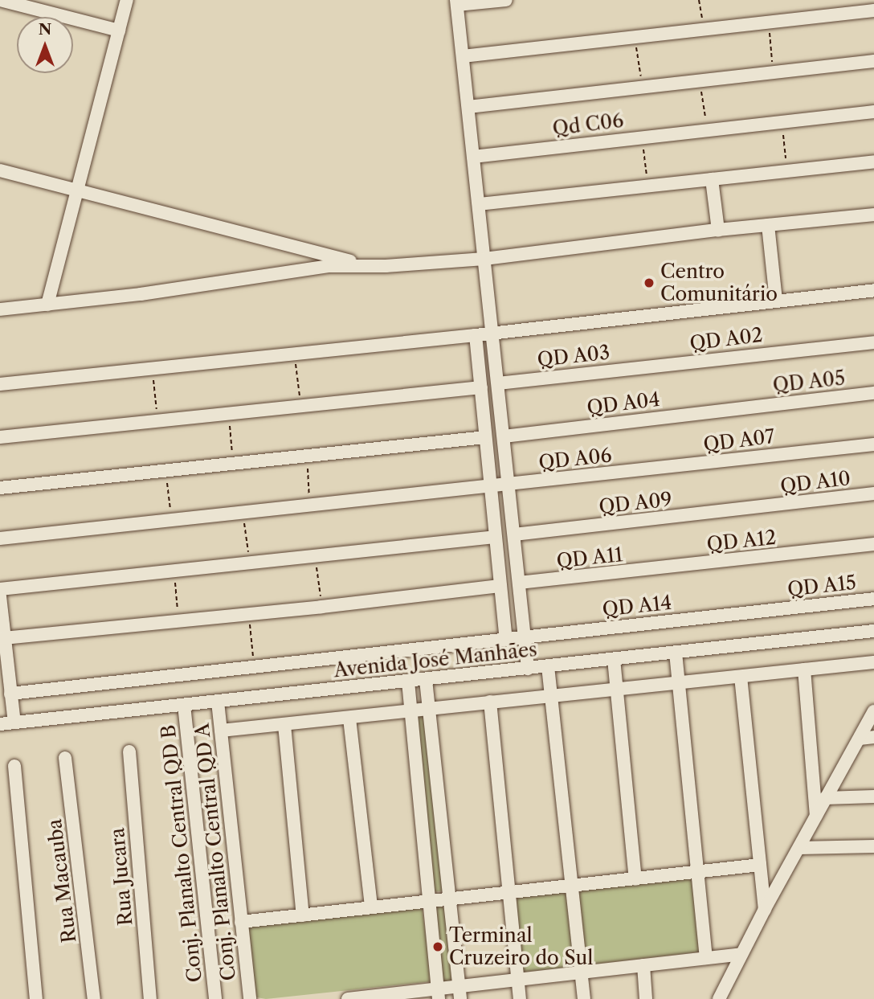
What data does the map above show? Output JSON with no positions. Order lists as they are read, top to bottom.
{
  "streets": {
    "street": [
      "Qd C06",
      "QD A02",
      "QD A03",
      "QD A05",
      "QD A04",
      "QD A07",
      "QD A06",
      "QD A10",
      "QD A09",
      "QD A12",
      "QD A11",
      "QD A15",
      "QD A14",
      "Avenida José Manhães",
      "Conj. Planalto Central QD A",
      "Conj. Planalto Central QD B",
      "Rua Jucara",
      "Rua Macauba"
    ]
  },
  "crossings": [
    ["QD A02", "QD A03"],
    ["QD A05", "QD A04"],
    ["QD A07", "QD A06"],
    ["QD A10", "QD A09"],
    ["QD A12", "QD A11"],
    ["QD A15", "QD A14"],
    ["Avenida José Manhães", "Conj. Planalto Central QD A"],
    ["Avenida José Manhães", "Conj. Planalto Central QD B"]
  ],
  "places": ["Centro Comunitário", "Terminal Cruzeiro do Sul"],
  "north": "top"
}
